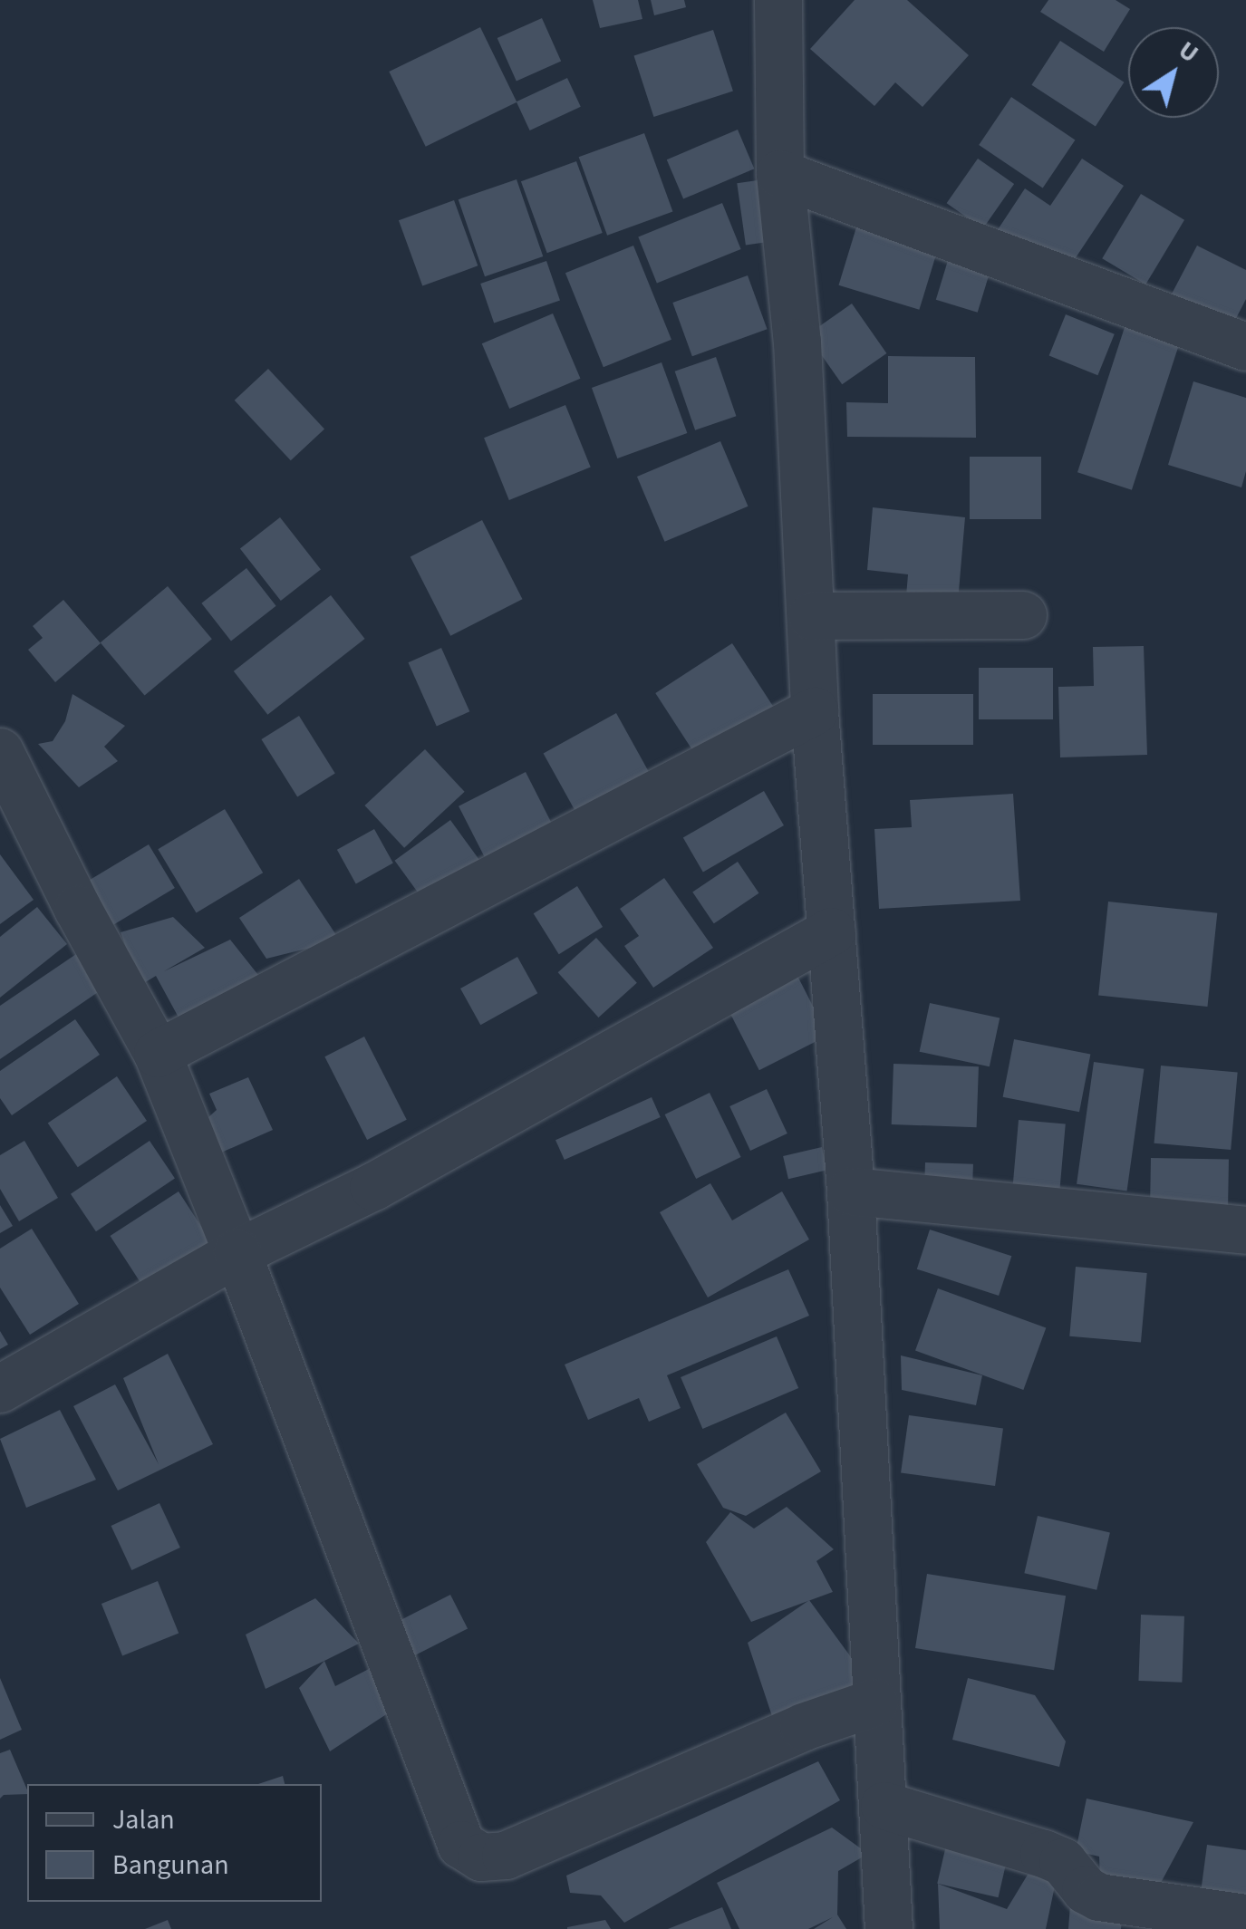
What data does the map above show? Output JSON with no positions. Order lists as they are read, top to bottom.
{
  "legend": ["Jalan", "Bangunan"],
  "north": "top right"
}
